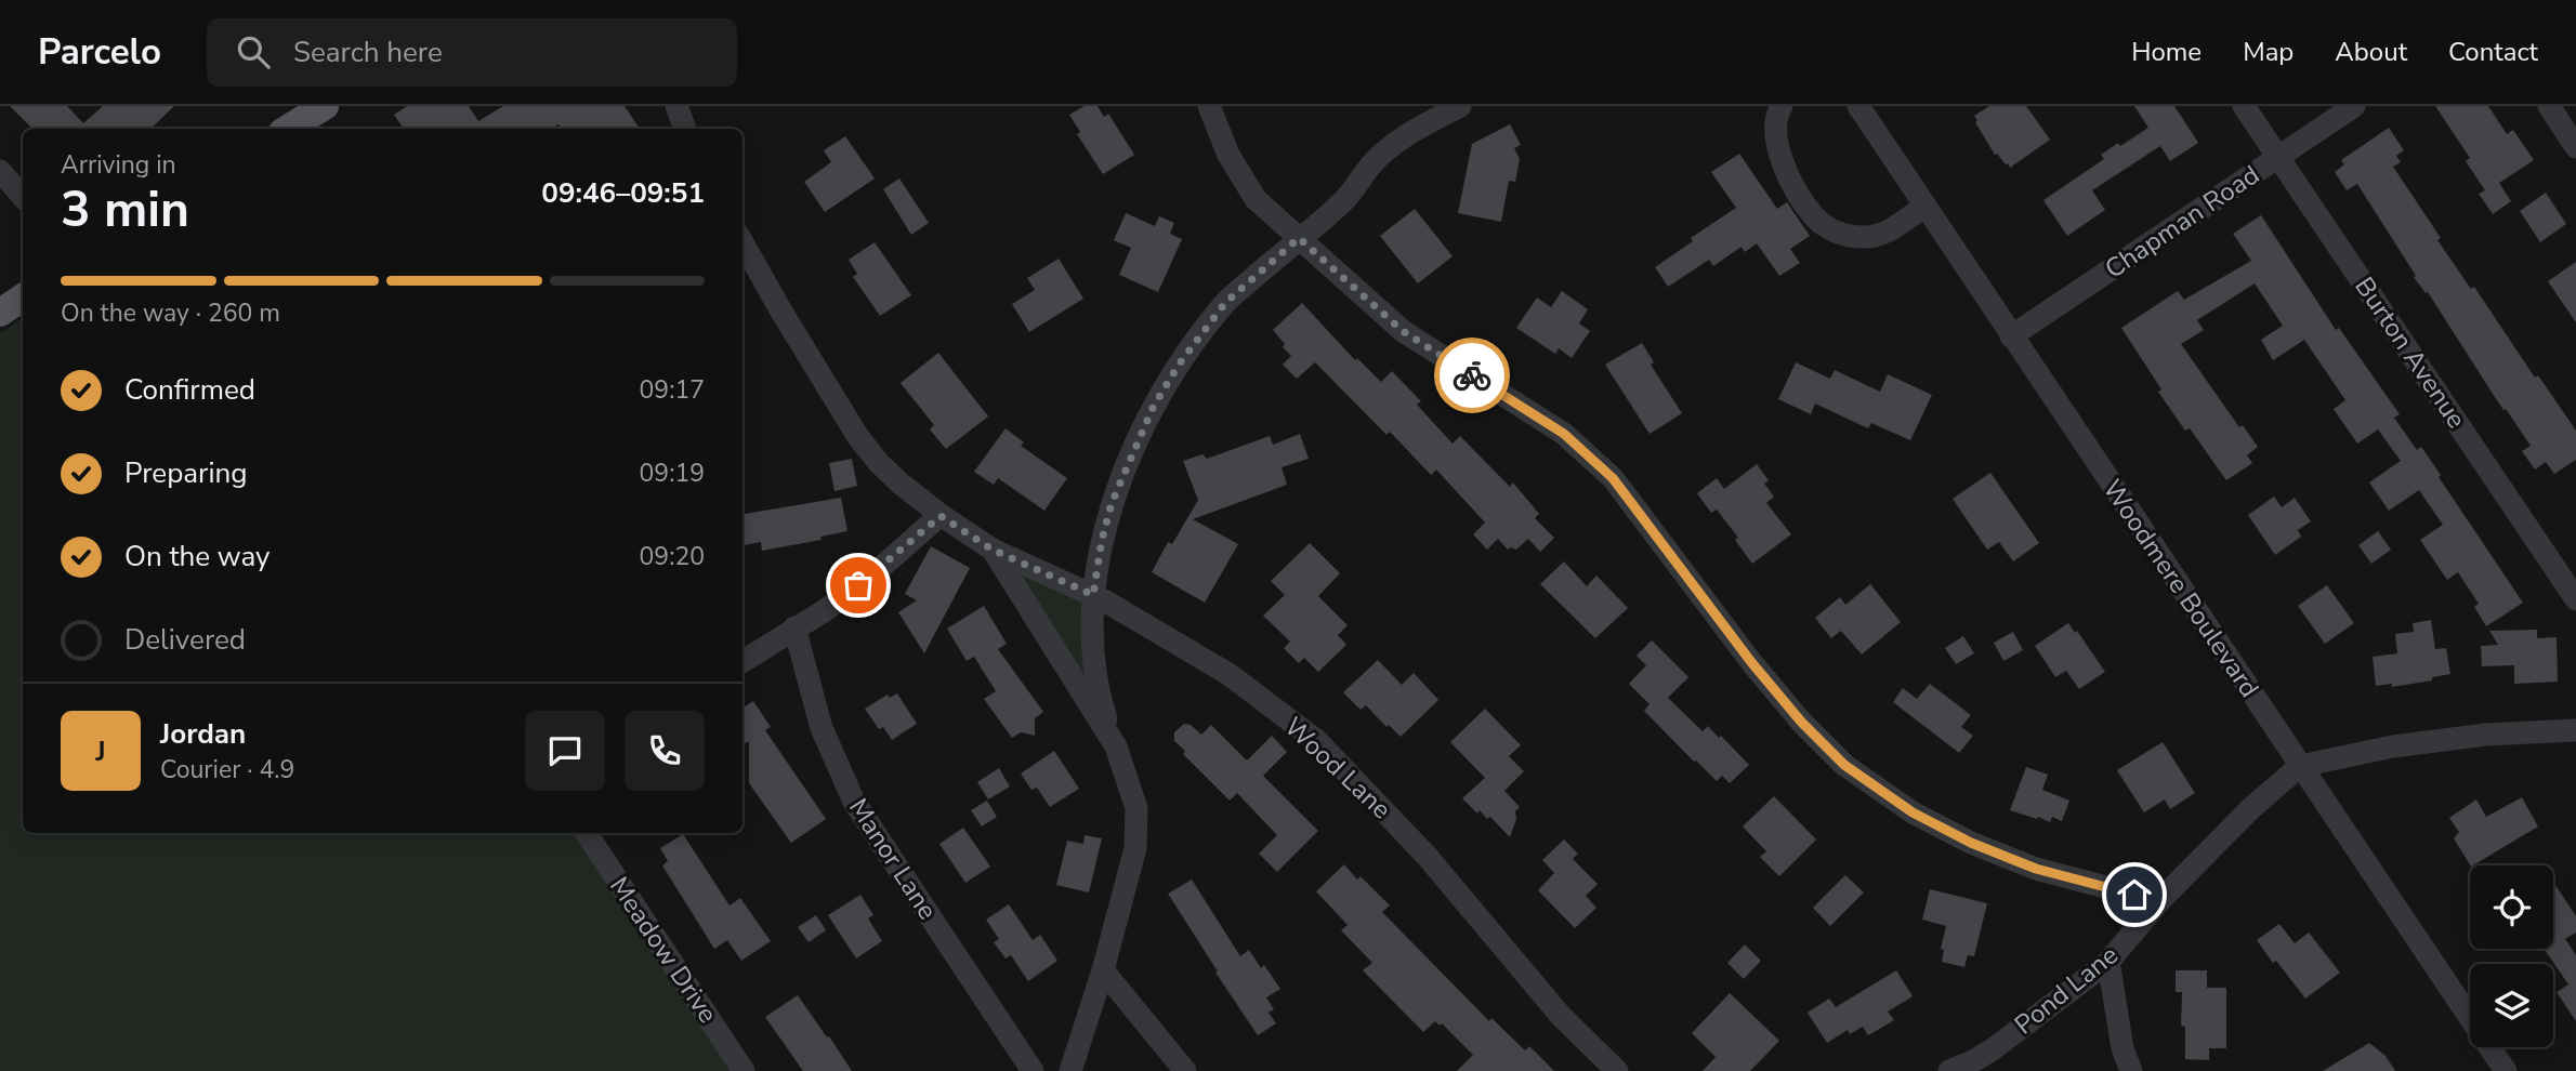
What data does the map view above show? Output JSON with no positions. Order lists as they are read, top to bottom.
{
  "streets": {
    "street": [
      "Chapman Road",
      "Burton Avenue",
      "Woodmere Boulevard",
      "Wood Lane",
      "Manor Lane",
      "Meadow Drive",
      "Pond Lane"
    ]
  },
  "crossings": [
    ["Chapman Road", "Burton Avenue"],
    ["Chapman Road", "Woodmere Boulevard"],
    ["Woodmere Boulevard", "Pond Lane"]
  ],
  "page": {
    "header": "Parcelo",
    "search": "Search here",
    "nav": [
      "Home",
      "Map",
      "About",
      "Contact"
    ],
    "heading": ["3 min", "Arriving in", "09:46–09:51"],
    "panel": ["Jordan", "Courier · 4.9"],
    "bar": "On the way · 260 m",
    "list": [
      ["Confirmed", "09:17"],
      ["Preparing", "09:19"],
      ["On the way", "09:20"],
      "Delivered"
    ],
    "round": "J"
  }
}
